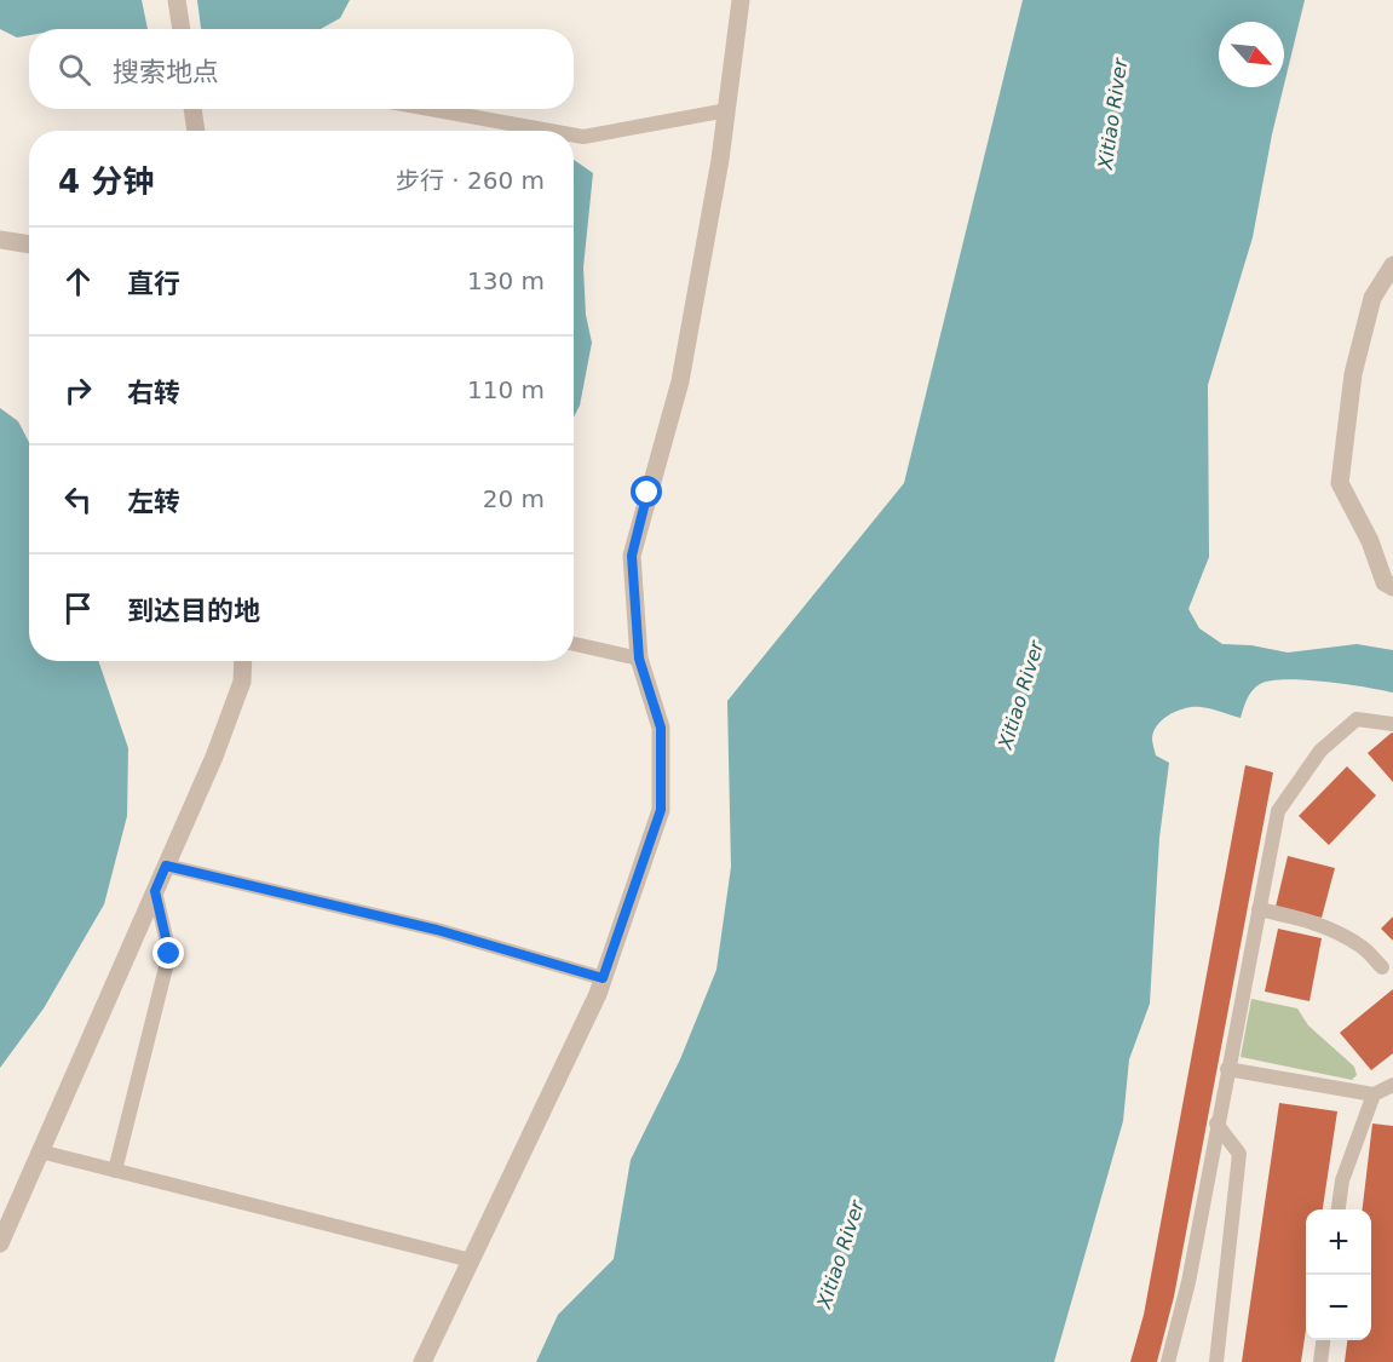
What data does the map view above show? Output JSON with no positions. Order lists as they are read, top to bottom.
{
  "water": ["Xitiao River"],
  "north": "bottom right",
  "page": {
    "search": "搜索地点",
    "heading": ["4 分钟", "步行 · 260 m"],
    "list": [
      ["直行", "130 m"],
      ["右转", "110 m"],
      ["左转", "20 m"],
      "到达目的地"
    ],
    "map_buttons": ["+", "−"]
  }
}
